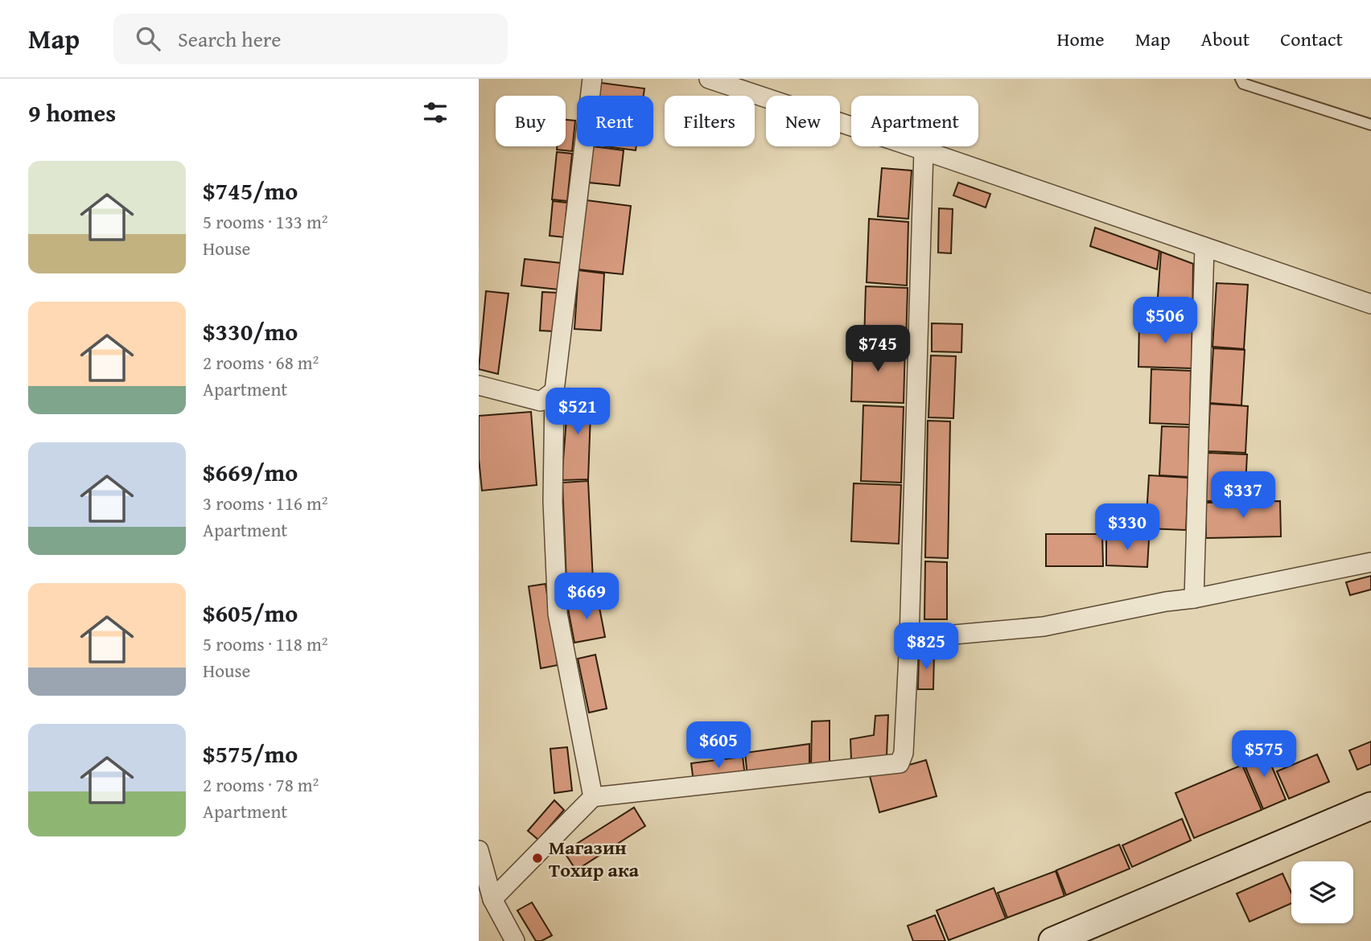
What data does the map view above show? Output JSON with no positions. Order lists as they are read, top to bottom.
{
  "places": ["Магазин Тохир ака"],
  "page": {
    "header": "Map",
    "search": "Search here",
    "nav": [
      "Home",
      "Map",
      "About",
      "Contact"
    ],
    "heading": "9 homes",
    "chip": [
      "Buy",
      "Rent",
      "Filters",
      "New",
      "Apartment"
    ],
    "list": [
      {
        "name": "$745/mo",
        "note": "5 rooms · 133 m² · House"
      },
      {
        "name": "$330/mo",
        "note": "2 rooms · 68 m² · Apartment"
      },
      {
        "name": "$669/mo",
        "note": "3 rooms · 116 m² · Apartment"
      },
      {
        "name": "$605/mo",
        "note": "5 rooms · 118 m² · House"
      },
      {
        "name": "$575/mo",
        "note": "2 rooms · 78 m² · Apartment"
      }
    ],
    "price": [
      "$506",
      "$745",
      "$521",
      "$337",
      "$330",
      "$669",
      "$825",
      "$605",
      "$575"
    ]
  }
}
